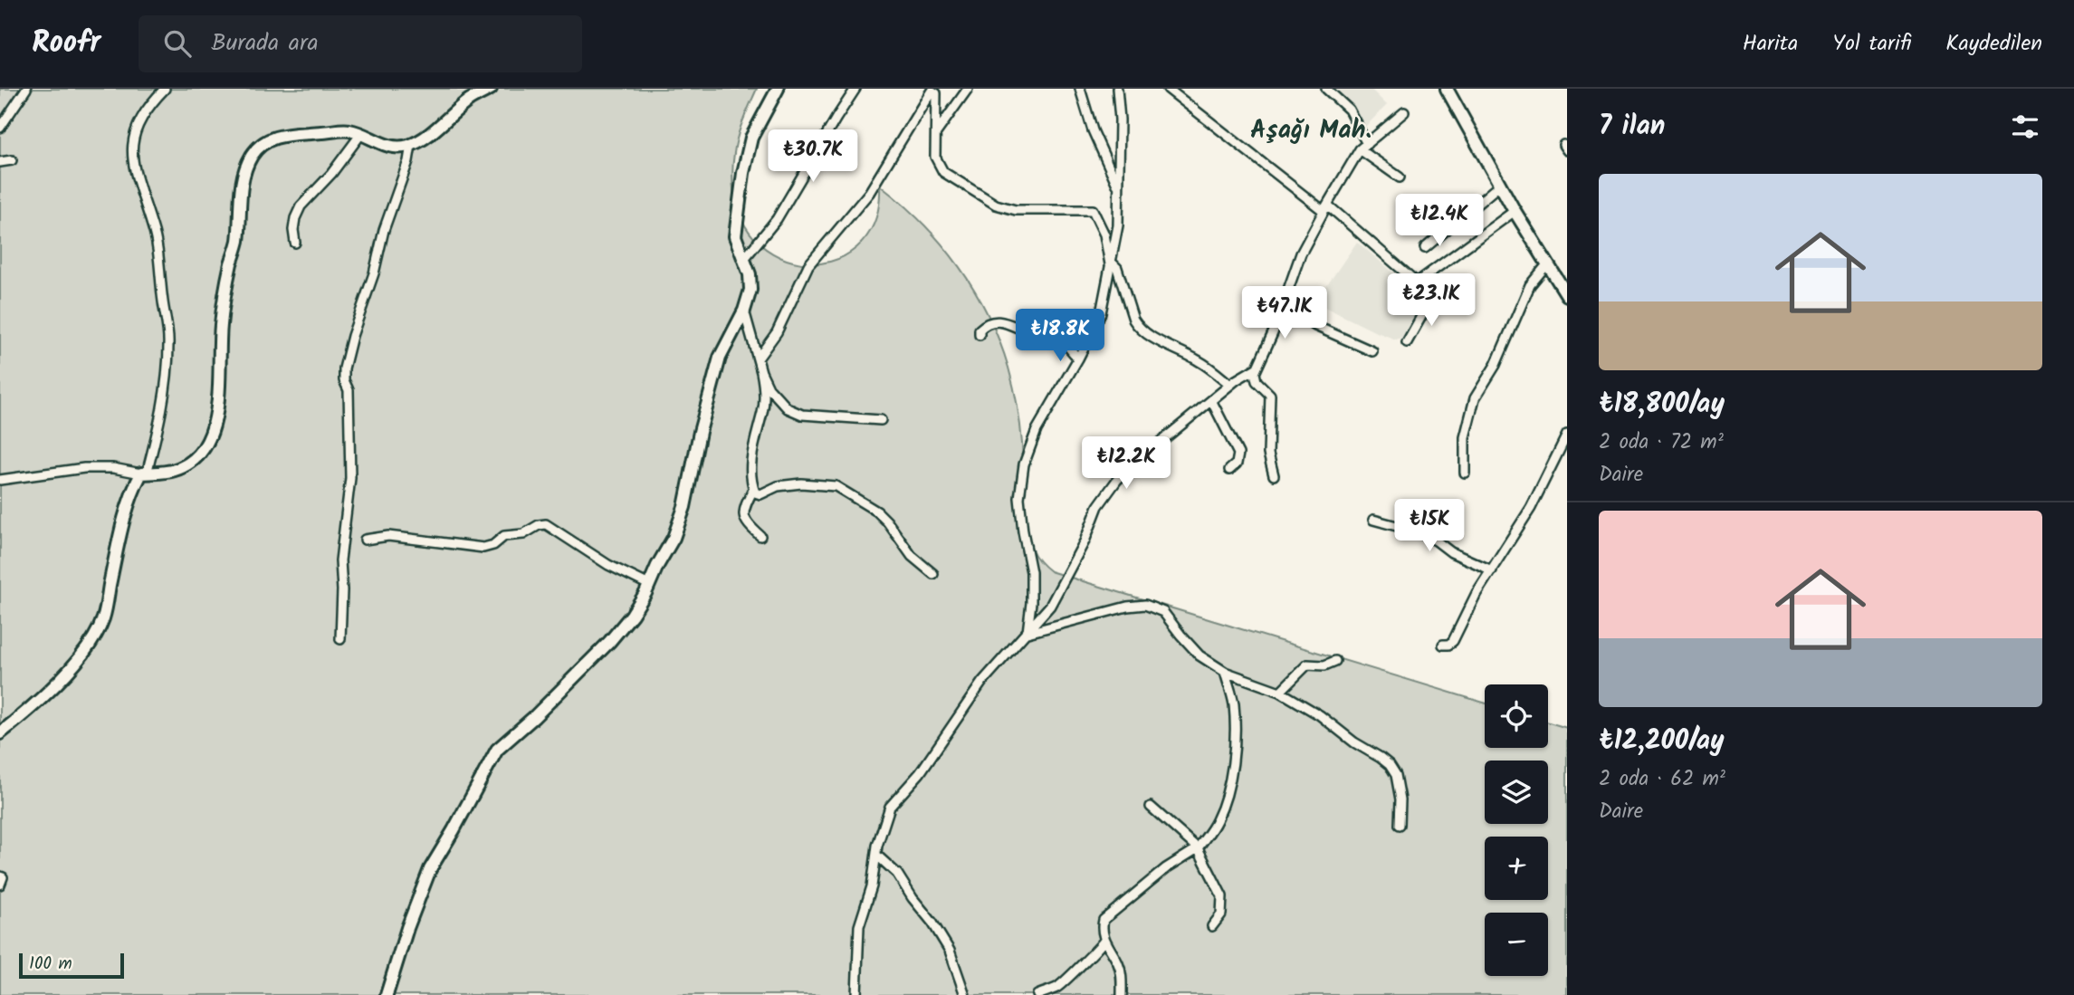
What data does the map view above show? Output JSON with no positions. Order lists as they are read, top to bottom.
{
  "districts": ["Aşağı Mah."],
  "scale_bar": "100 m",
  "page": {
    "header": "Roofr",
    "search": "Burada ara",
    "nav": ["Harita", "Yol tarifi", "Kaydedilen"],
    "heading": "7 ilan",
    "price": [
      "₺30.7K",
      "₺12.4K",
      "₺23.1K",
      "₺47.1K",
      "₺18.8K",
      "₺12.2K",
      "₺15K"
    ],
    "list": [
      {
        "name": "₺18,800/ay",
        "note": "2 oda · 72 m² · Daire"
      },
      {
        "name": "₺12,200/ay",
        "note": "2 oda · 62 m² · Daire"
      }
    ],
    "map_buttons": ["+", "−"],
    "scale": "100 m"
  }
}
